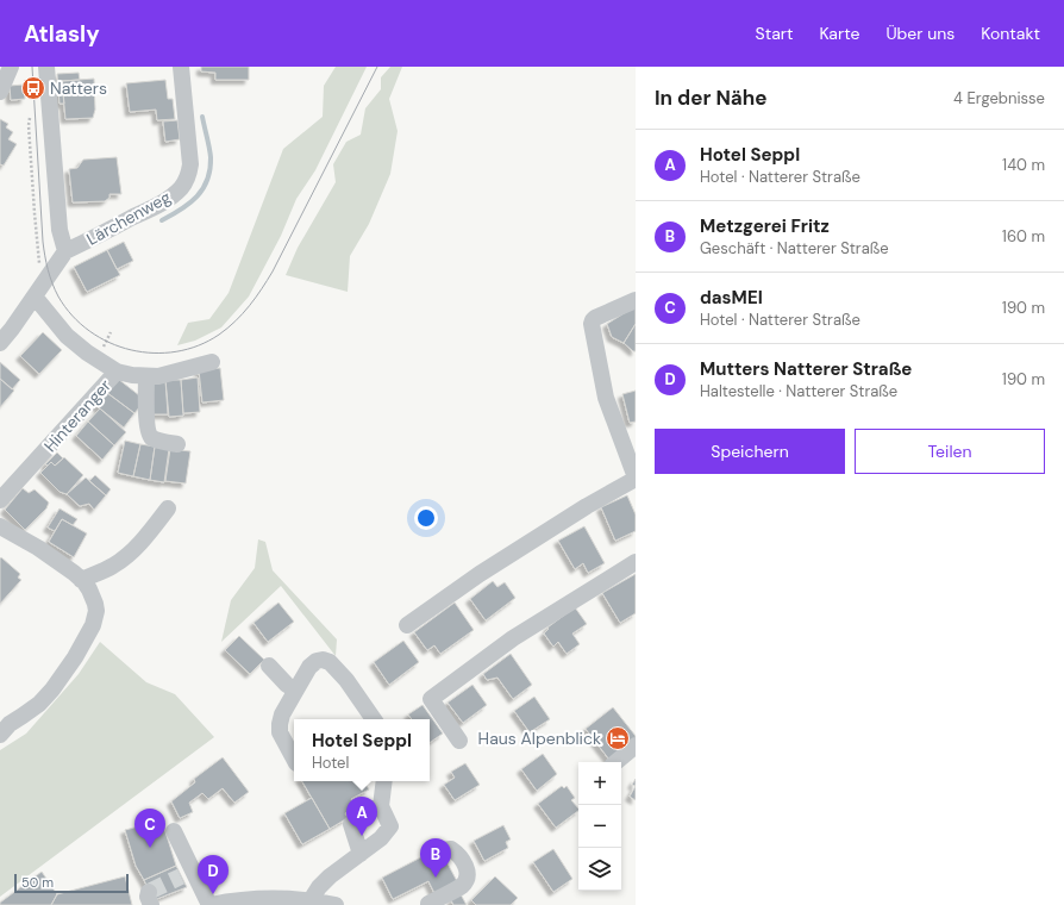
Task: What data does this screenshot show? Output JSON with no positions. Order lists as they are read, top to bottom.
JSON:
{
  "streets": {
    "street": ["Lärchenweg", "Hinteranger"]
  },
  "places": {
    "bus stop": ["Natters"],
    "hotel": ["Haus Alpenblick"]
  },
  "scale_bar": "50 m",
  "page": {
    "header": "Atlasly",
    "nav": [
      "Start",
      "Karte",
      "Über uns",
      "Kontakt"
    ],
    "heading": ["In der Nähe", "4 Ergebnisse"],
    "list": [
      {
        "mark": "A",
        "name": "Hotel Seppl",
        "note": "Hotel · Natterer Straße",
        "value": "140 m"
      },
      {
        "mark": "B",
        "name": "Metzgerei Fritz",
        "note": "Geschäft · Natterer Straße",
        "value": "160 m"
      },
      {
        "mark": "C",
        "name": "dasMEI",
        "note": "Hotel · Natterer Straße",
        "value": "190 m"
      },
      {
        "mark": "D",
        "name": "Mutters Natterer Straße",
        "note": "Haltestelle · Natterer Straße",
        "value": "190 m"
      }
    ],
    "buttons": ["Speichern", "Teilen"],
    "popup": ["Hotel Seppl", "Hotel"],
    "map_buttons": ["+", "−"],
    "pins": [
      "A",
      "C",
      "B",
      "D"
    ],
    "scale": "50 m"
  }
}
